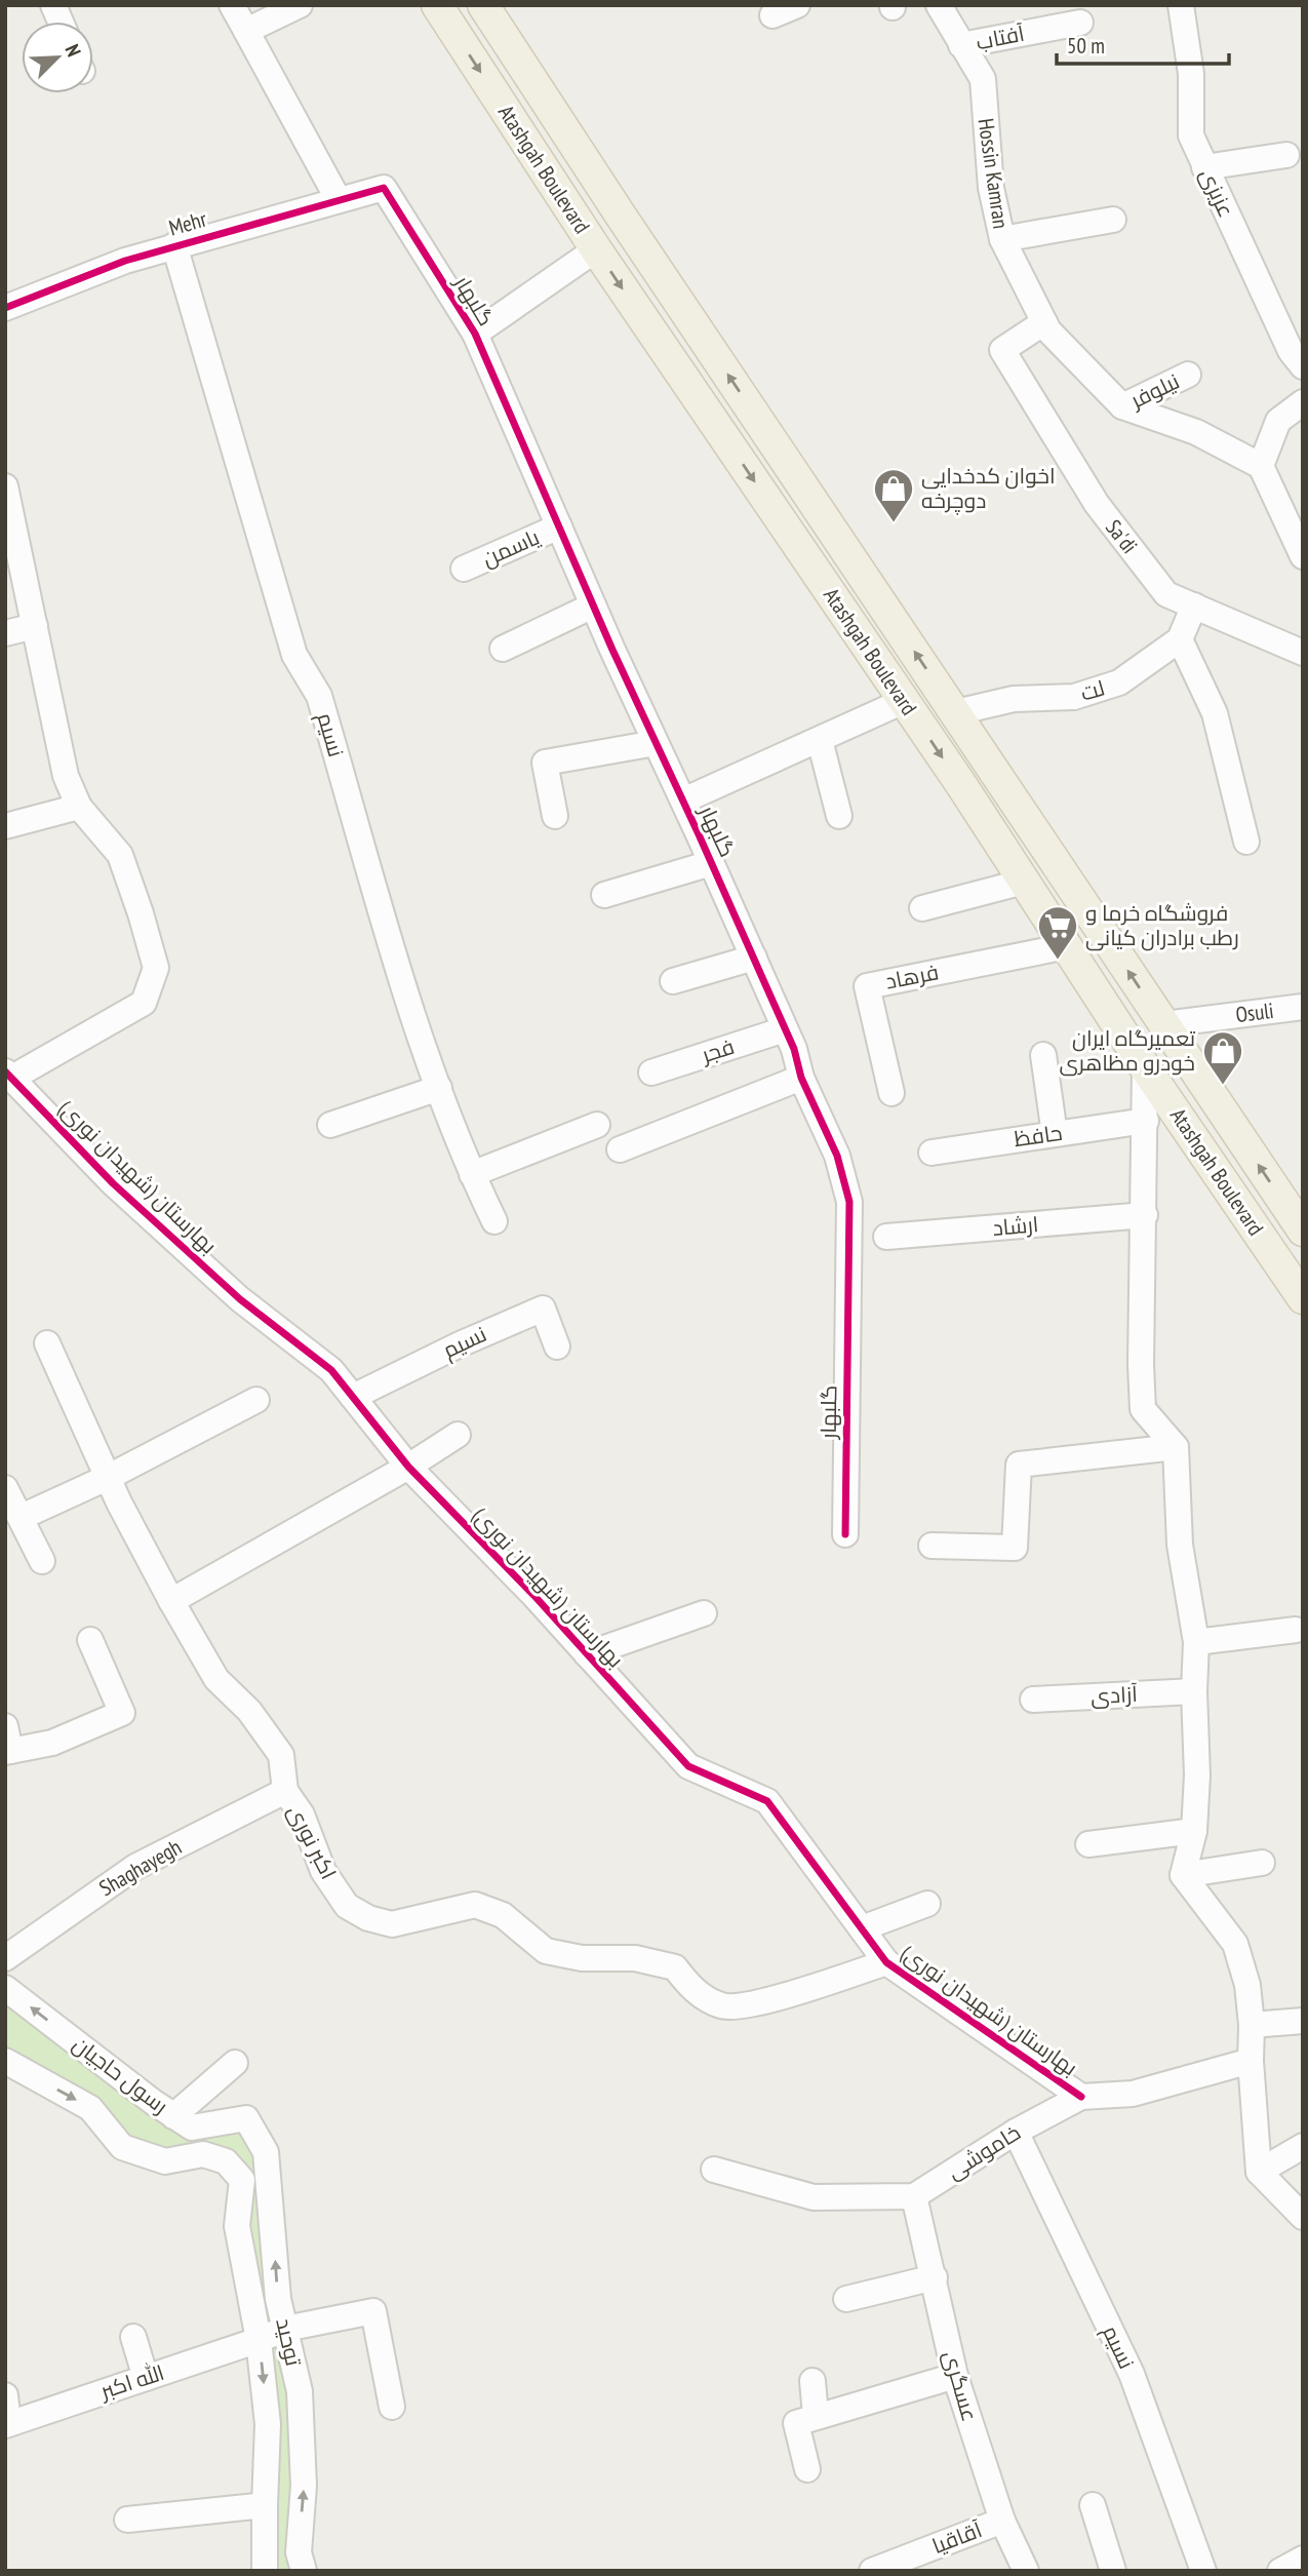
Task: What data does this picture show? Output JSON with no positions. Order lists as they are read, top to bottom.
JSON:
{
  "streets": {
    "main road": ["Atashgah Boulevard"],
    "street": [
      "آفتاب",
      "Hossin Kamran",
      "عزیزی",
      "Mehr",
      "گلبهار",
      "نیلوفر",
      "Sa'di",
      "یاسمن",
      "لت",
      "نسیم",
      "فرهاد",
      "Osuli",
      "فجر",
      "حافظ",
      "بهارستان (شهیدان نوری)",
      "ارشاد",
      "آزادی",
      "اکبر نوری",
      "Shaghayegh",
      "رسول حاجیان",
      "خاموشی",
      "توحید",
      "الله اکبر",
      "عسگری",
      "آقاقیا"
    ]
  },
  "crossings": [
    ["آفتاب", "Hossin Kamran"],
    ["Atashgah Boulevard", "لت"],
    ["Atashgah Boulevard", "فرهاد"],
    ["Atashgah Boulevard", "Osuli"],
    ["Hossin Kamran", "نیلوفر"],
    ["Hossin Kamran", "Sa'di"],
    ["Mehr", "گلبهار"],
    ["Mehr", "نسیم"],
    ["گلبهار", "یاسمن"],
    ["گلبهار", "فجر"],
    ["نسیم", "بهارستان (شهیدان نوری)"],
    ["نسیم", "خاموشی"],
    ["بهارستان (شهیدان نوری)", "اکبر نوری"],
    ["بهارستان (شهیدان نوری)", "خاموشی"],
    ["اکبر نوری", "Shaghayegh"],
    ["رسول حاجیان", "توحید"],
    ["خاموشی", "عسگری"],
    ["توحید", "الله اکبر"],
    ["عسگری", "آقاقیا"]
  ],
  "places": {
    "shop": ["اخوان کدخدایی دوچرخه", "تعمیرگاه ایران خودرو مظاهری"],
    "supermarket": ["فروشگاه خرما و رطب برادران کیانی"]
  },
  "scale_bar": "50 m",
  "north": "top right"
}
